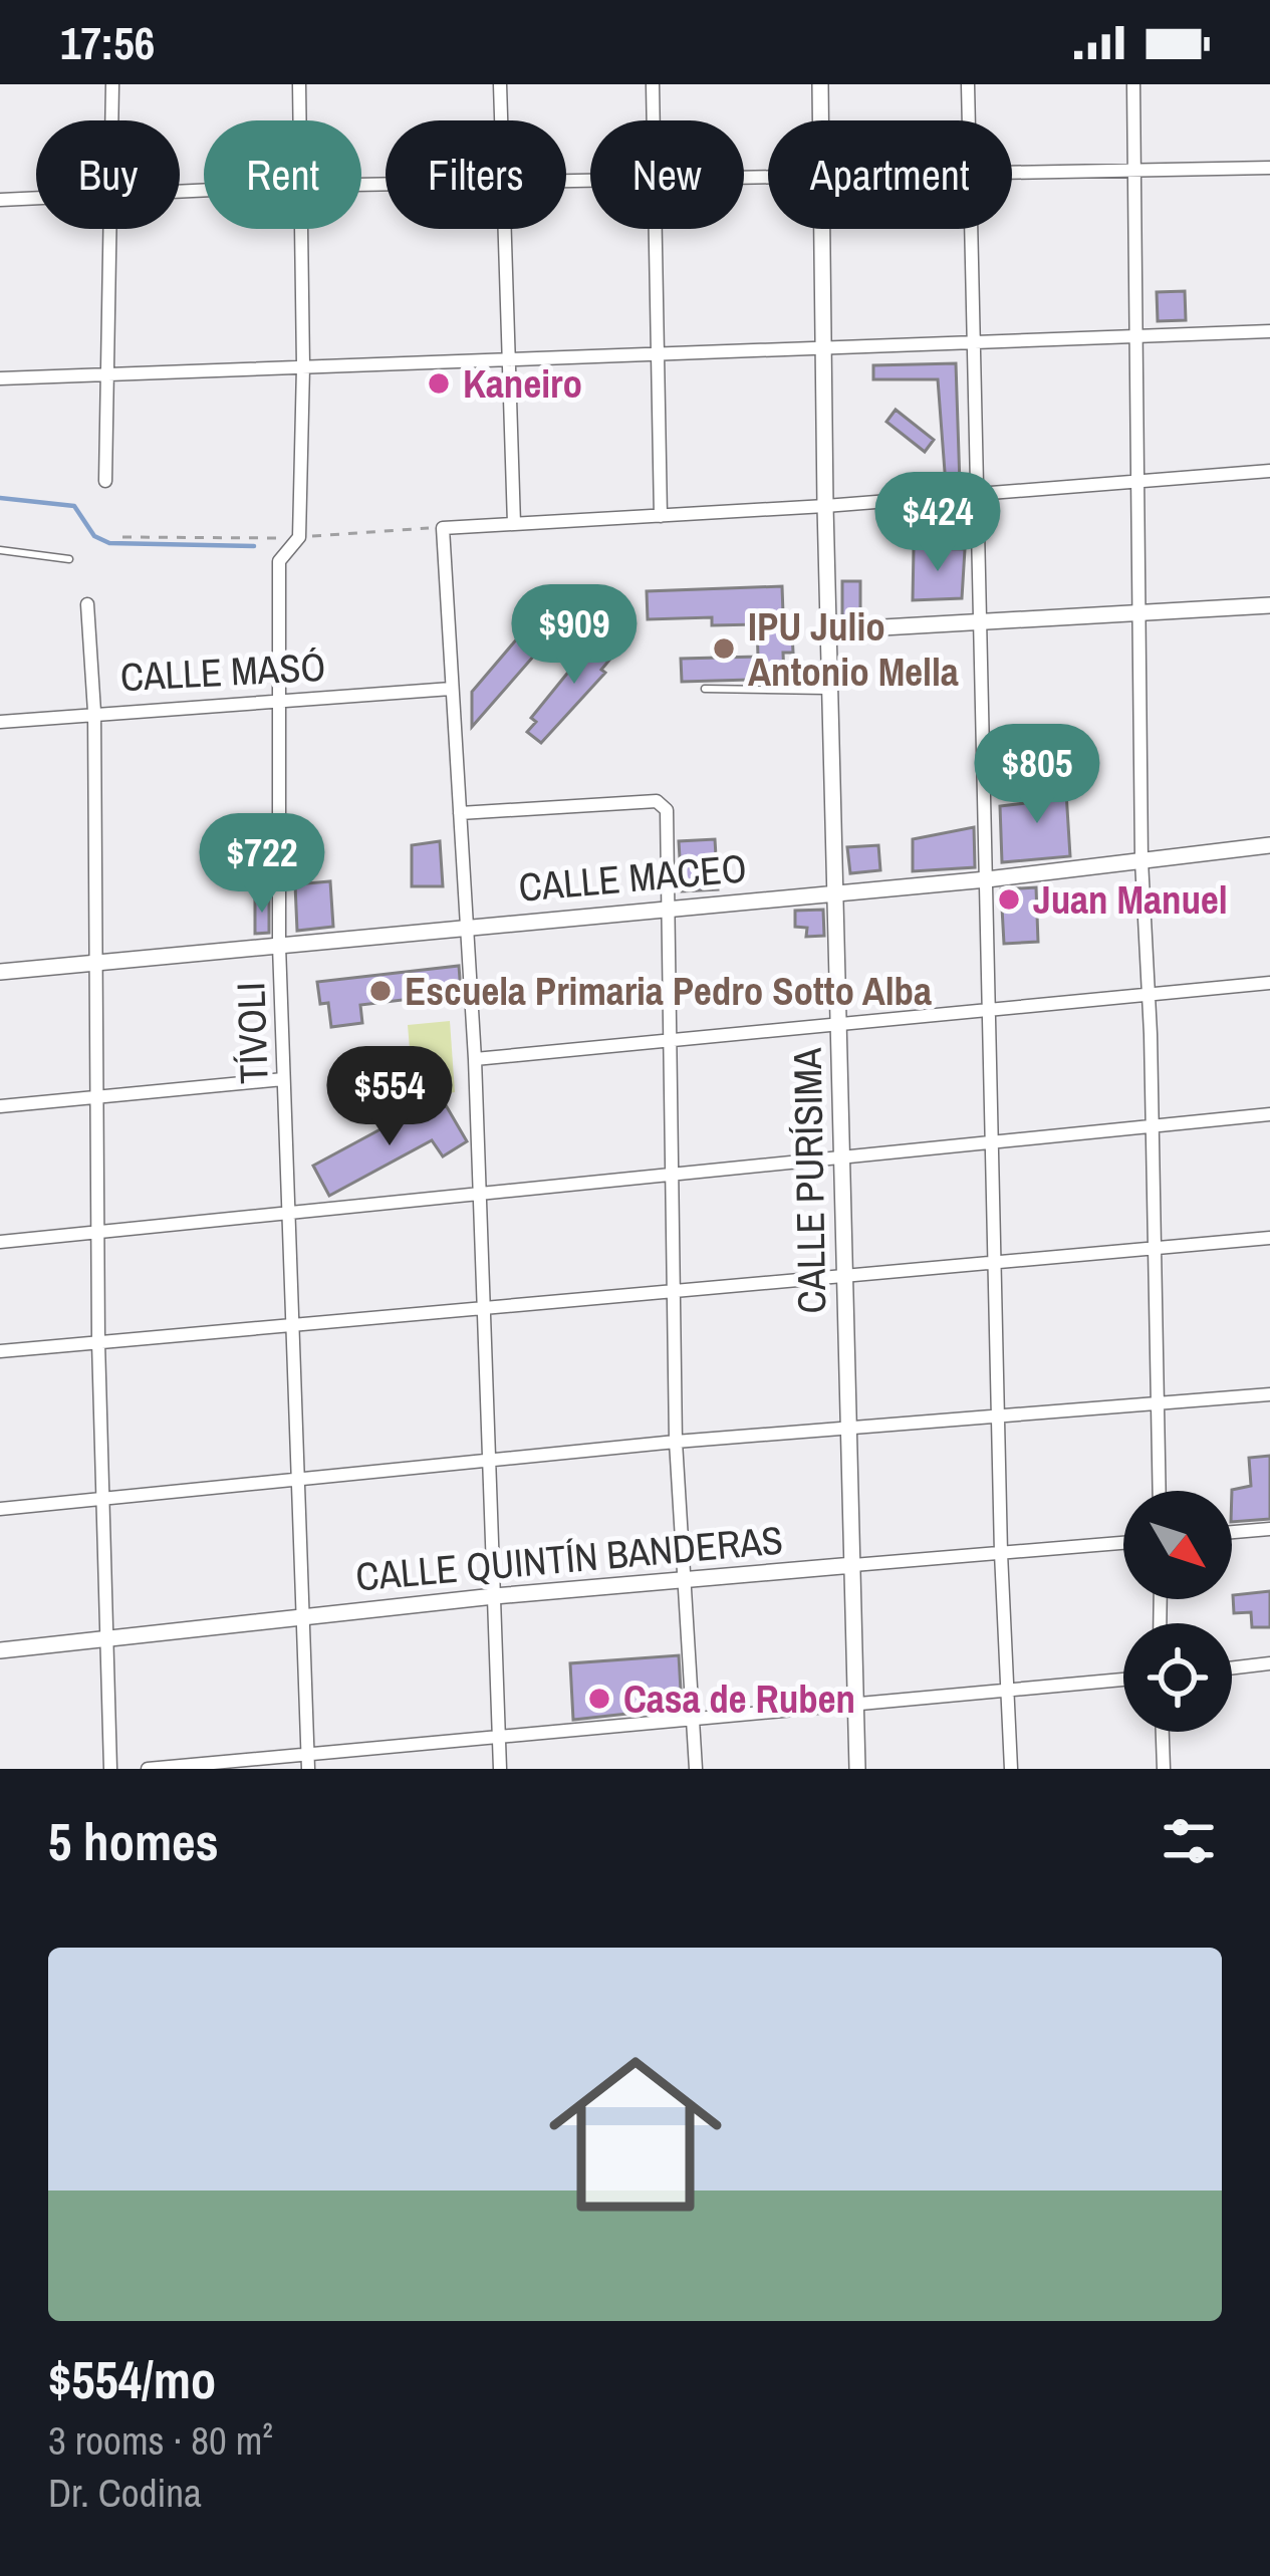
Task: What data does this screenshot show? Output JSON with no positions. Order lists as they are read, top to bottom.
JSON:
{
  "streets": {
    "street": [
      "CALLE MASÓ",
      "CALLE MACEO",
      "TÍVOLI",
      "CALLE PURÍSIMA",
      "CALLE QUINTÍN BANDERAS"
    ]
  },
  "crossings": [
    ["CALLE MASÓ", "TÍVOLI"],
    ["CALLE MACEO", "TÍVOLI"],
    ["CALLE MACEO", "CALLE PURÍSIMA"],
    ["TÍVOLI", "CALLE QUINTÍN BANDERAS"],
    ["CALLE PURÍSIMA", "CALLE QUINTÍN BANDERAS"]
  ],
  "places": [
    "Kaneiro",
    "IPU Julio Antonio Mella",
    "Juan Manuel",
    "Escuela Primaria Pedro Sotto Alba",
    "Casa de Ruben"
  ],
  "north": "bottom right",
  "page": {
    "status": "17:56",
    "chip": [
      "Buy",
      "Rent",
      "Filters",
      "New",
      "Apartment"
    ],
    "price": [
      "$424",
      "$909",
      "$805",
      "$722",
      "$554"
    ],
    "heading": "5 homes",
    "list": [
      {
        "name": "$554/mo",
        "note": "3 rooms · 80 m² · Dr. Codina"
      }
    ]
  }
}
